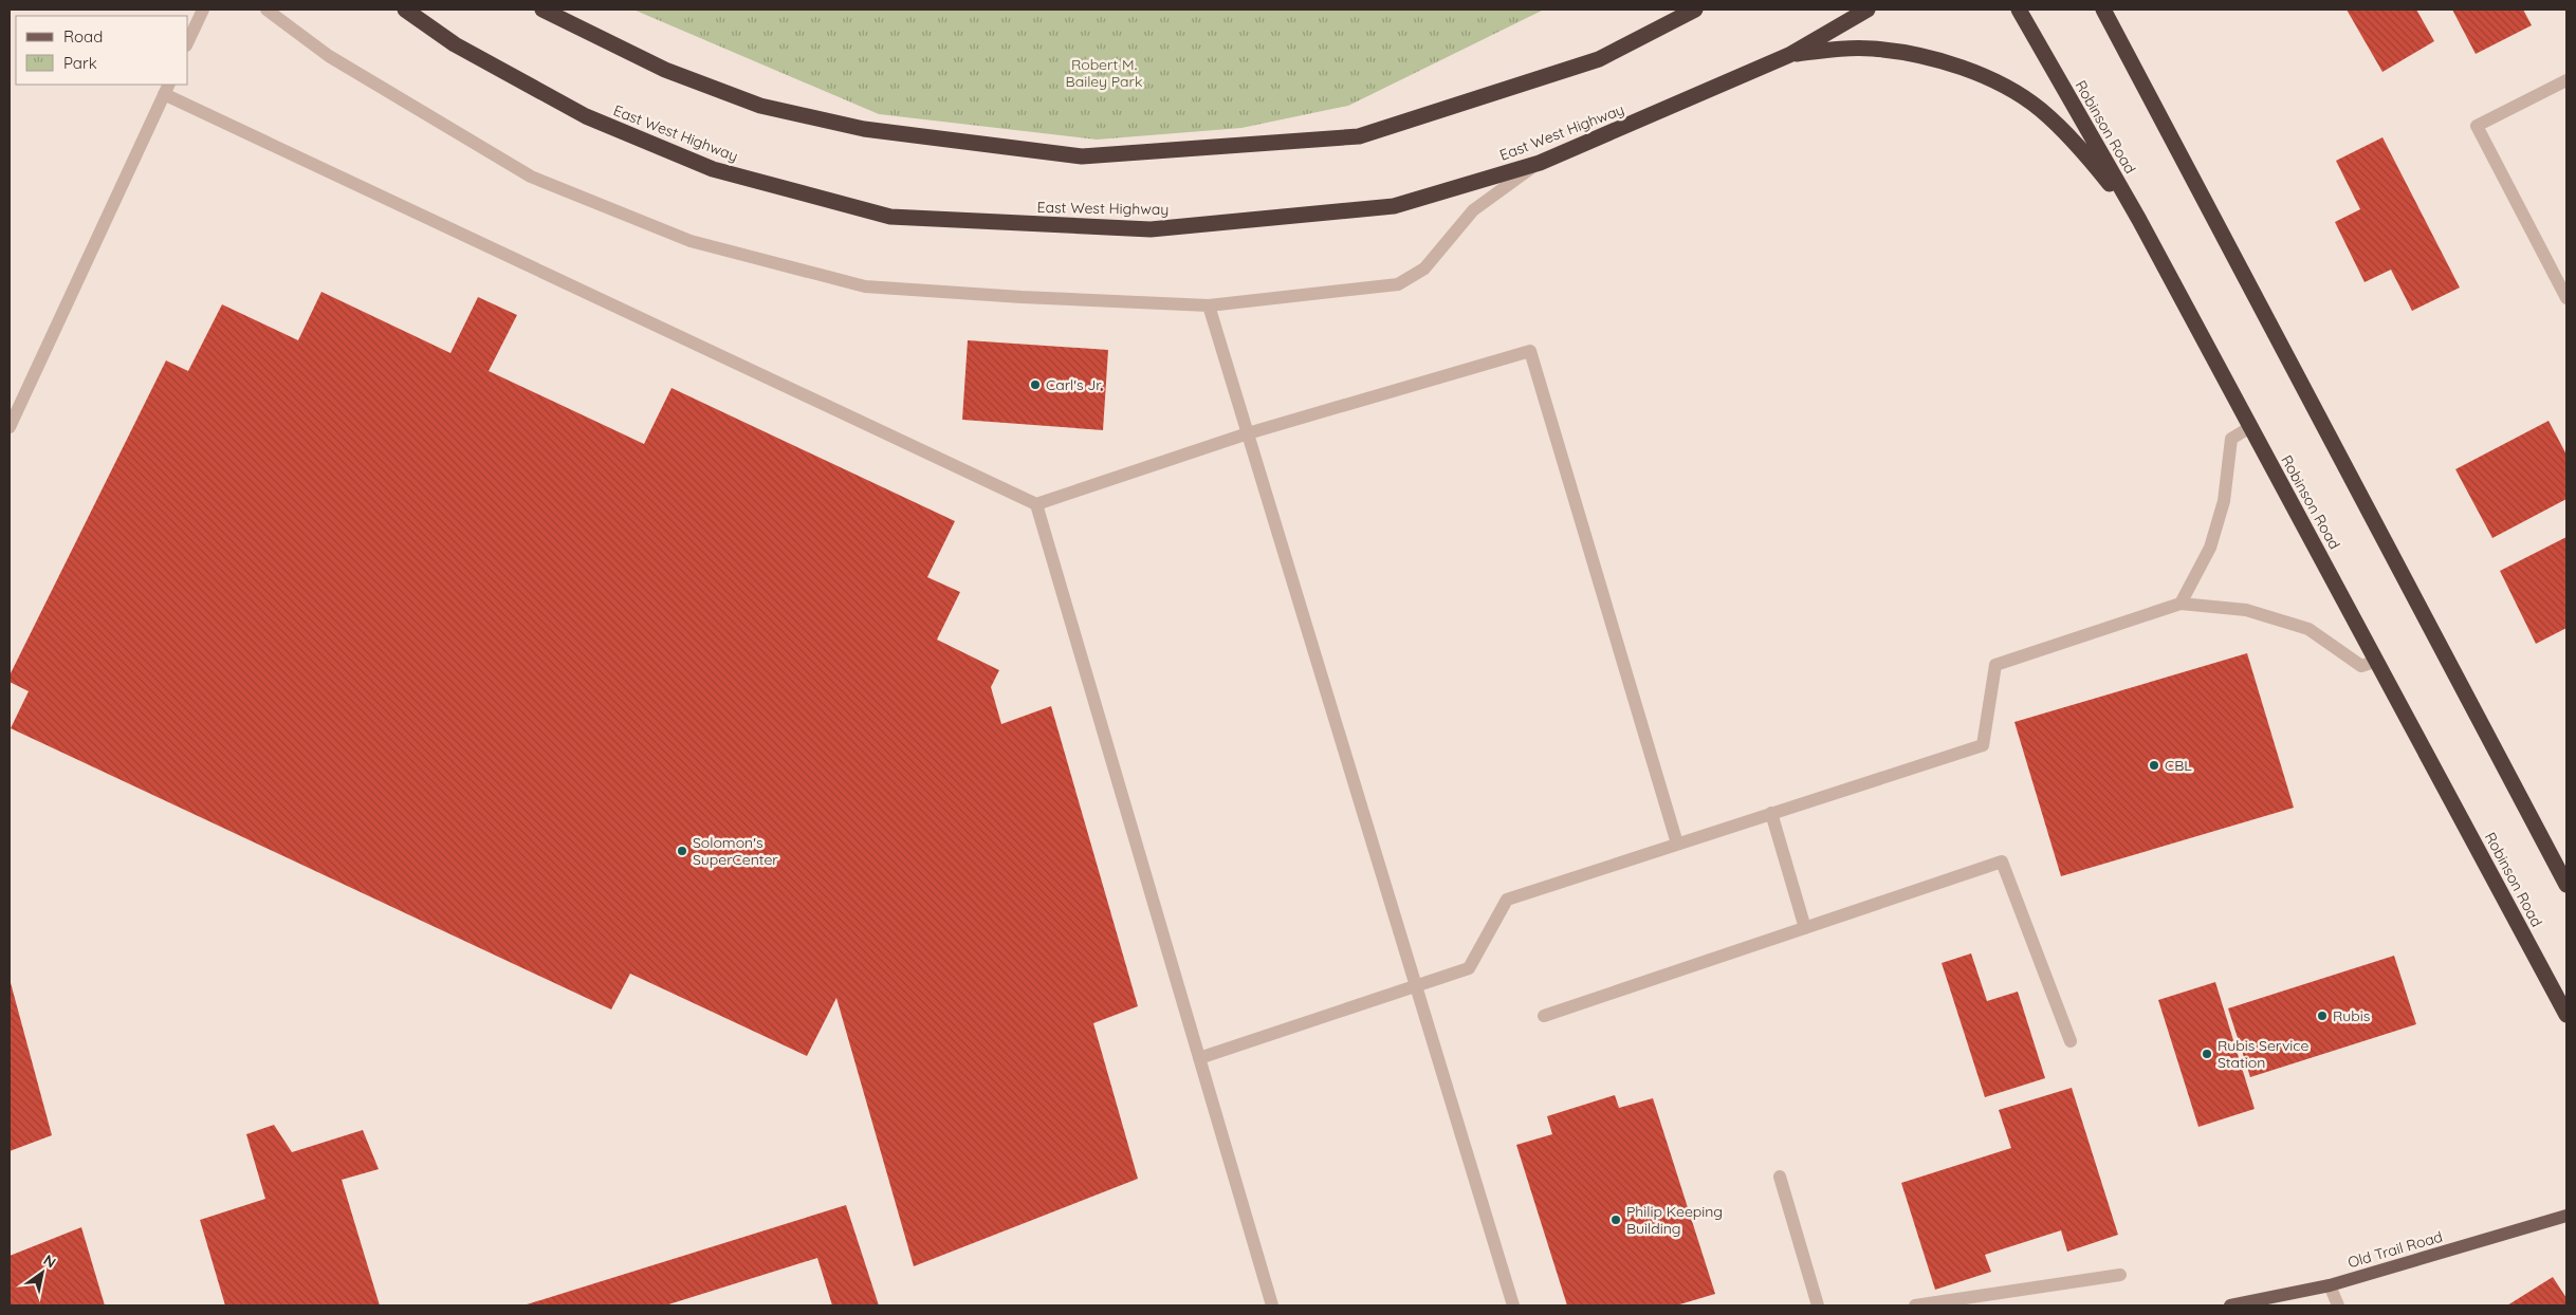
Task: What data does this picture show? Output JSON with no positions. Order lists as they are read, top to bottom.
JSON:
{
  "streets": {
    "highway": ["Robinson Road", "East West Highway"],
    "main road": ["Old Trail Road"]
  },
  "parks": ["Robert M. Bailey Park"],
  "places": [
    "Carl's Jr.",
    "CBL",
    "Solomon's SuperCenter",
    "Rubis",
    "Rubis Service Station",
    "Philip Keeping Building"
  ],
  "legend": ["Road", "Park"],
  "north": "top right"
}
